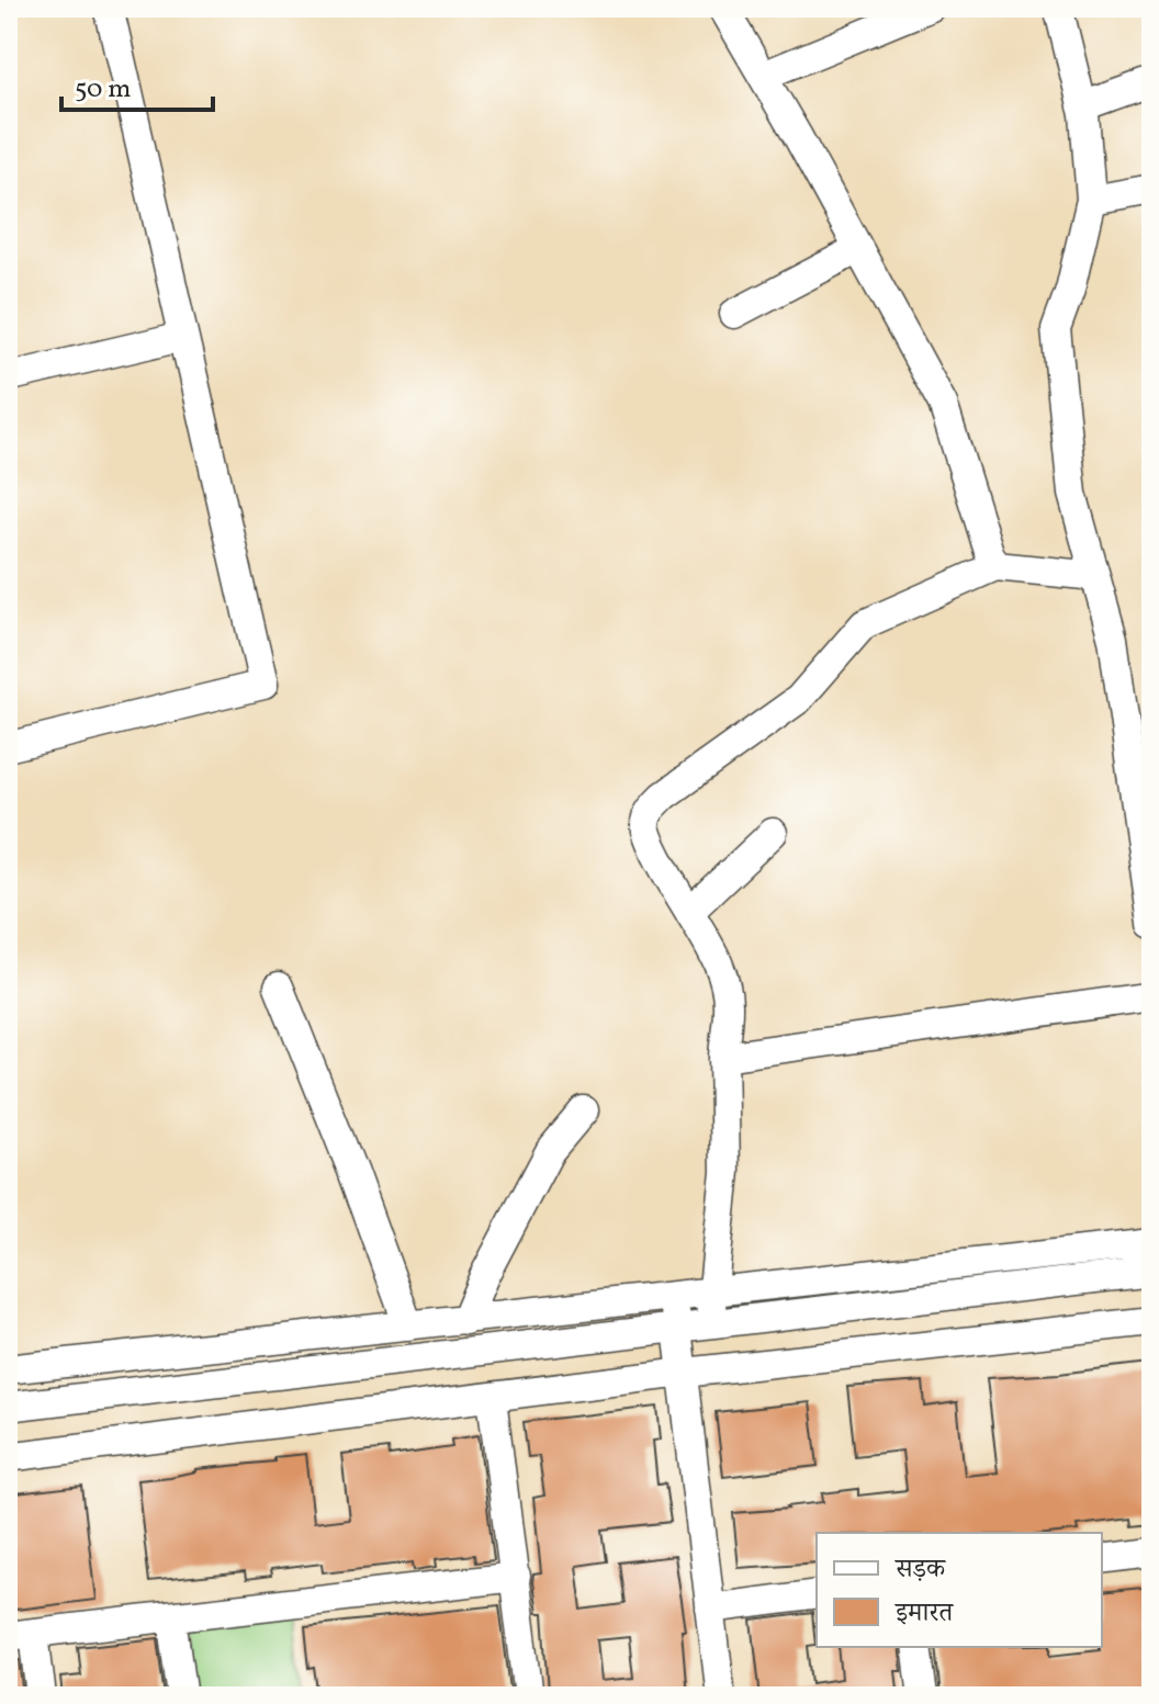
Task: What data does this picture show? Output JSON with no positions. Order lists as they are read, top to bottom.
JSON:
{
  "legend": ["सड़क", "इमारत"],
  "scale_bar": "50 m"
}
